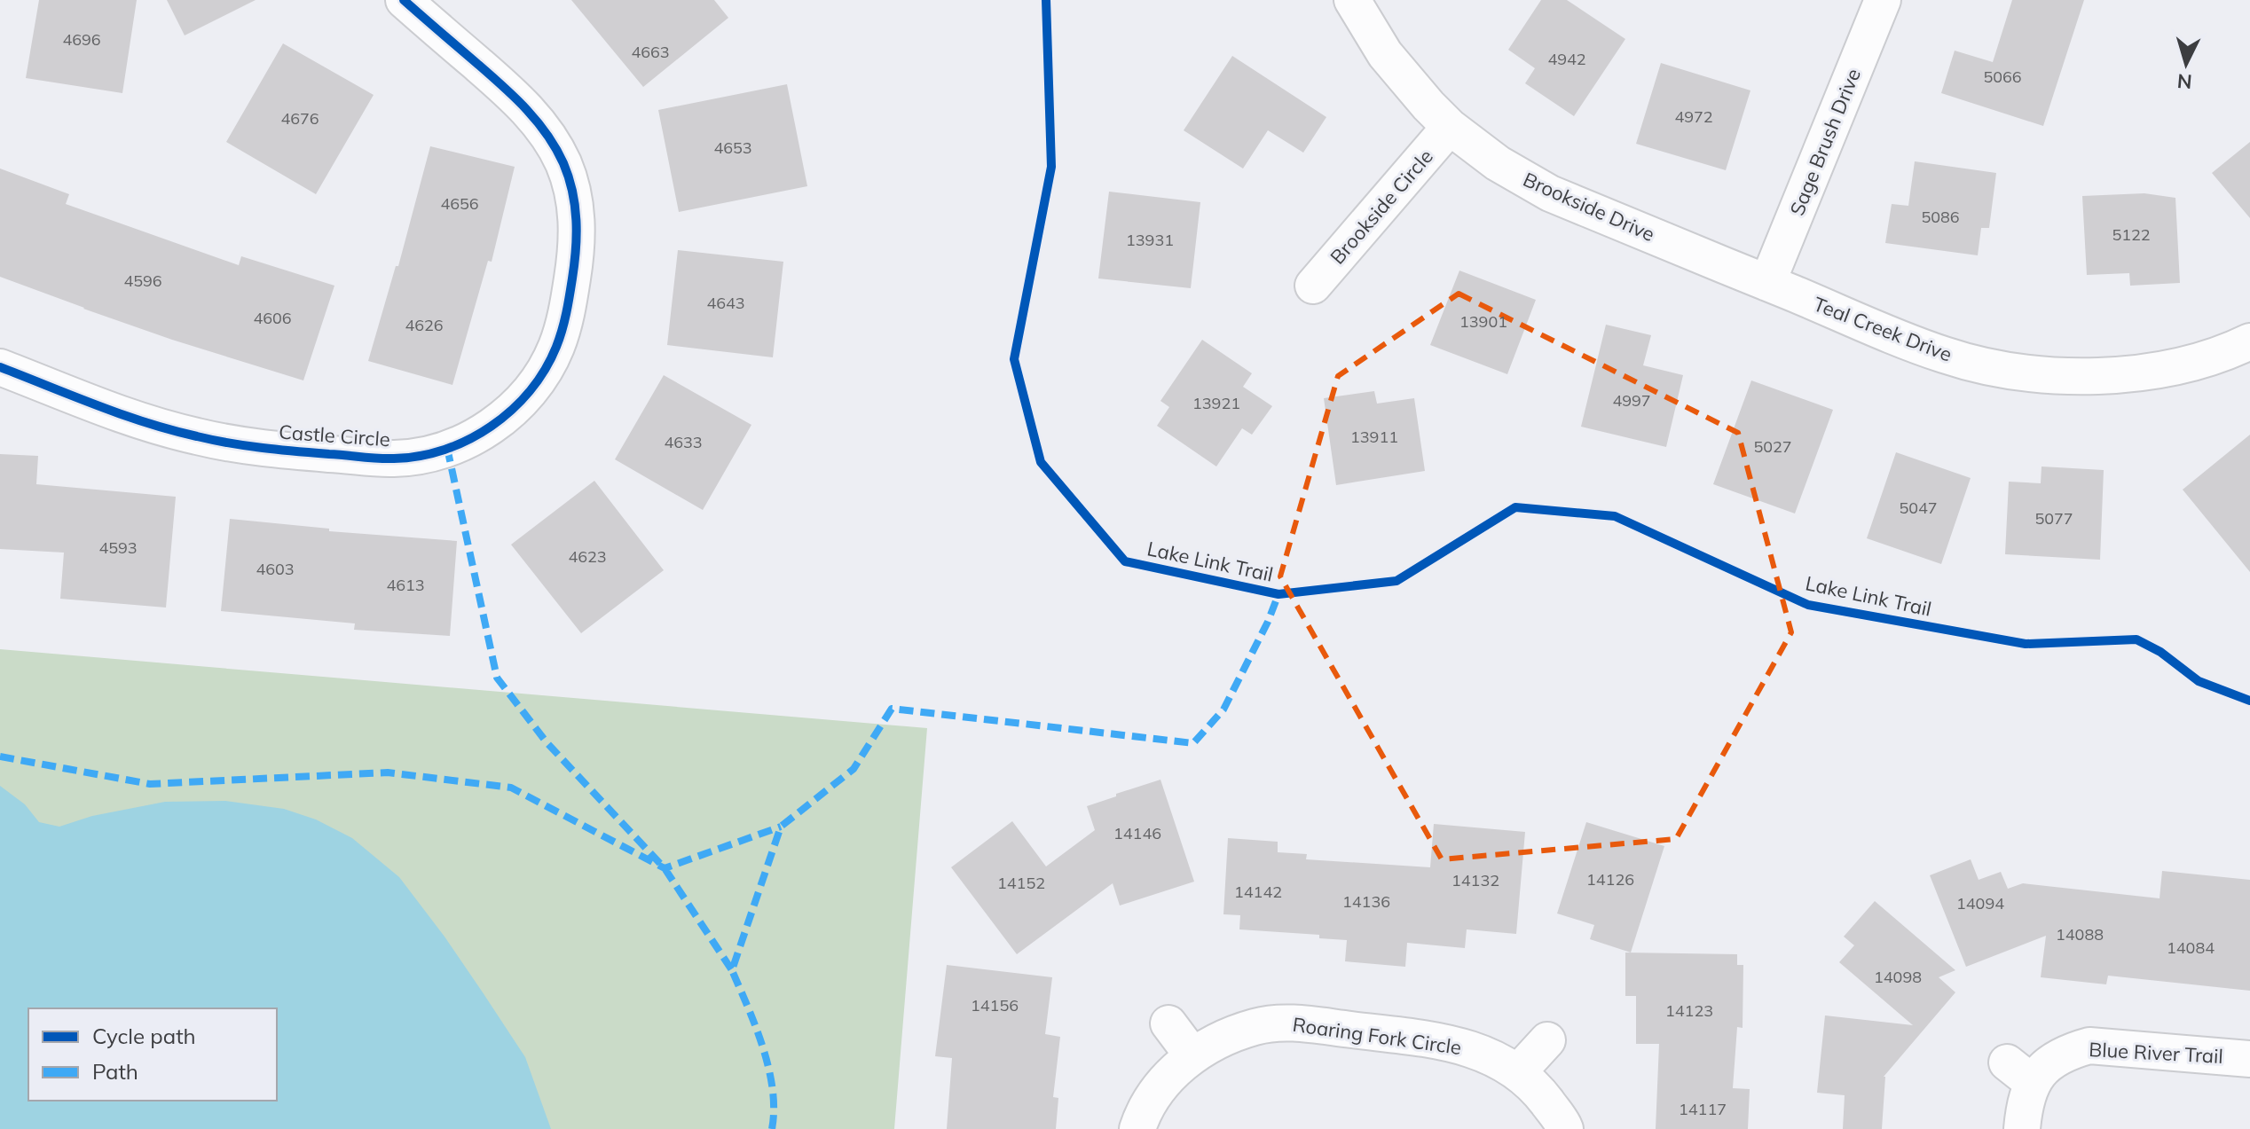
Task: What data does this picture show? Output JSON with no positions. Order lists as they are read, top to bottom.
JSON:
{
  "streets": {
    "street": [
      "Sage Brush Drive",
      "Brookside Circle",
      "Brookside Drive",
      "Teal Creek Drive",
      "Castle Circle",
      "Roaring Fork Circle",
      "Blue River Trail"
    ],
    "cycle path": ["Lake Link Trail"]
  },
  "crossings": [
    ["Sage Brush Drive", "Brookside Drive"],
    ["Sage Brush Drive", "Teal Creek Drive"],
    ["Brookside Circle", "Brookside Drive"],
    ["Brookside Drive", "Teal Creek Drive"]
  ],
  "house_numbers": [
    "4696",
    "4663",
    "4942",
    "5066",
    "4972",
    "4676",
    "4653",
    "4656",
    "5086",
    "5122",
    "13931",
    "4596",
    "4643",
    "4606",
    "13901",
    "4626",
    "4997",
    "13921",
    "13911",
    "4633",
    "5027",
    "5047",
    "5077",
    "4593",
    "4623",
    "4603",
    "4613",
    "14146",
    "14126",
    "14132",
    "14152",
    "14142",
    "14136",
    "14094",
    "14088",
    "14084",
    "14098",
    "14156",
    "14123",
    "14117"
  ],
  "legend": ["Cycle path", "Path"],
  "north": "bottom"
}
